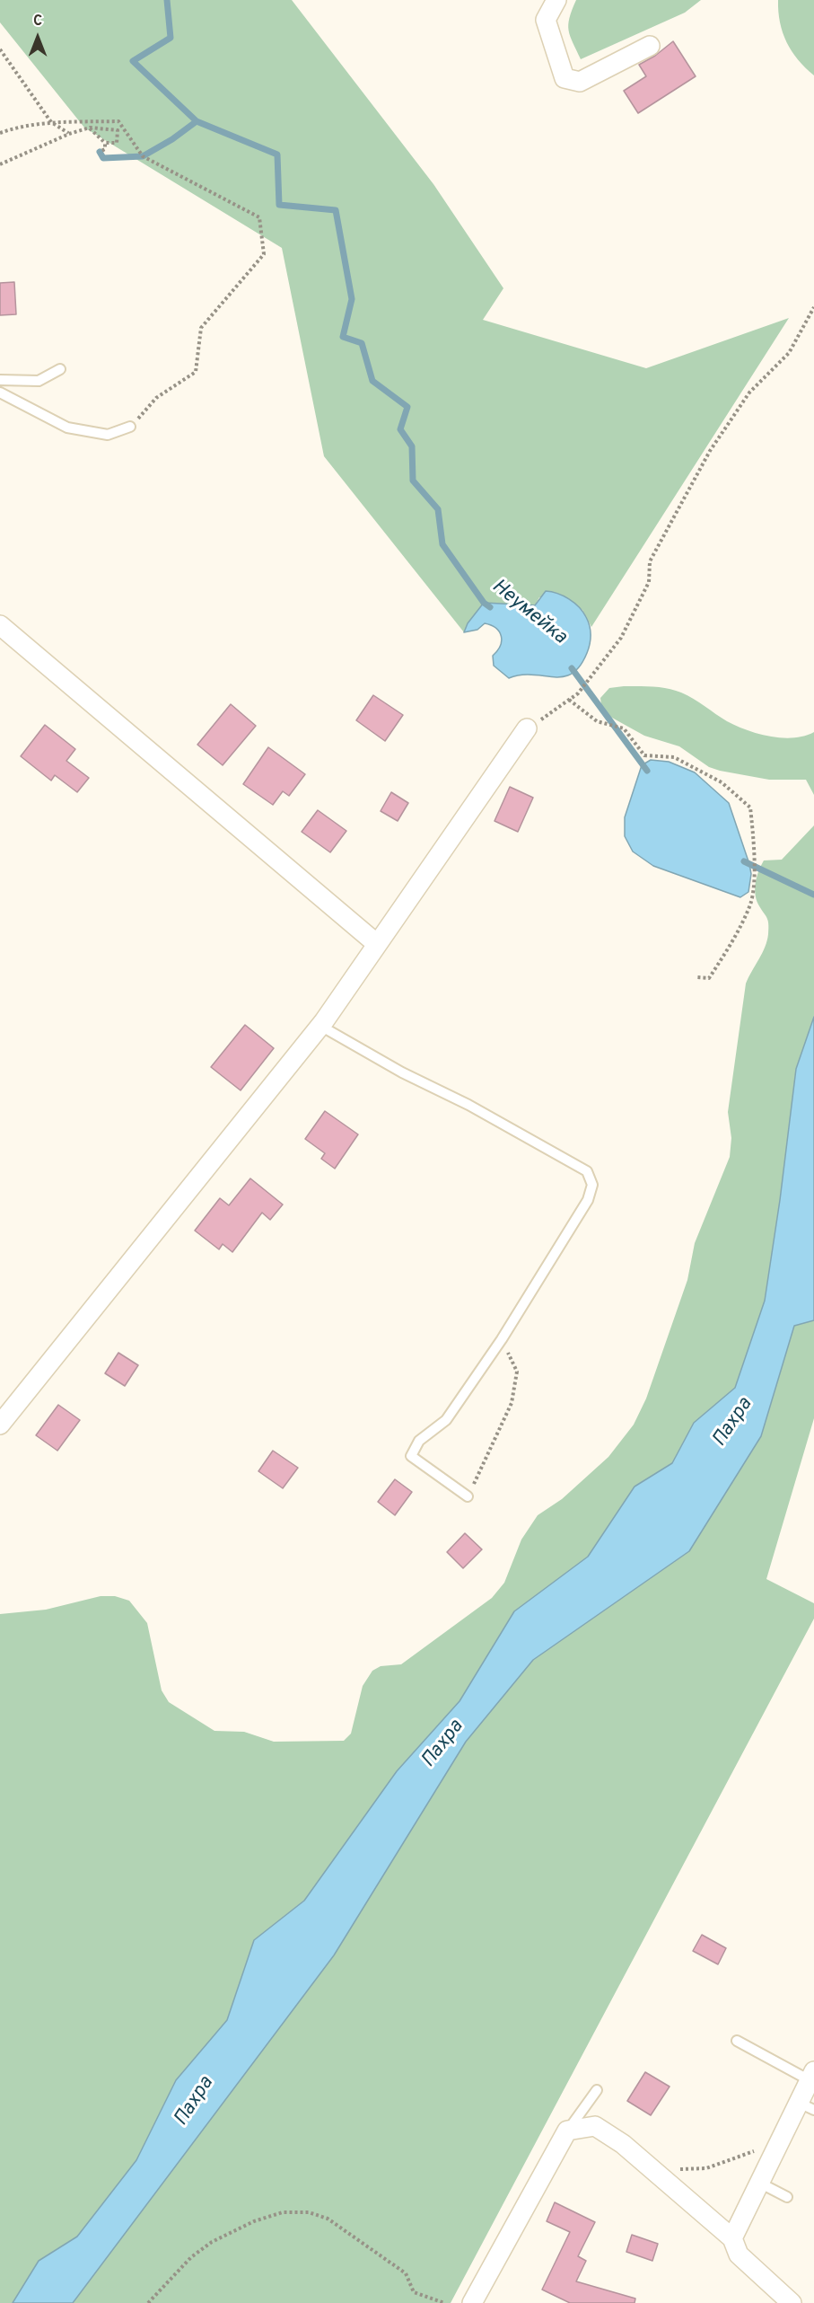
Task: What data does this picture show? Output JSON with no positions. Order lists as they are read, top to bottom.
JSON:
{
  "water": ["Неумейка", "Пахра"],
  "north": "top"
}
